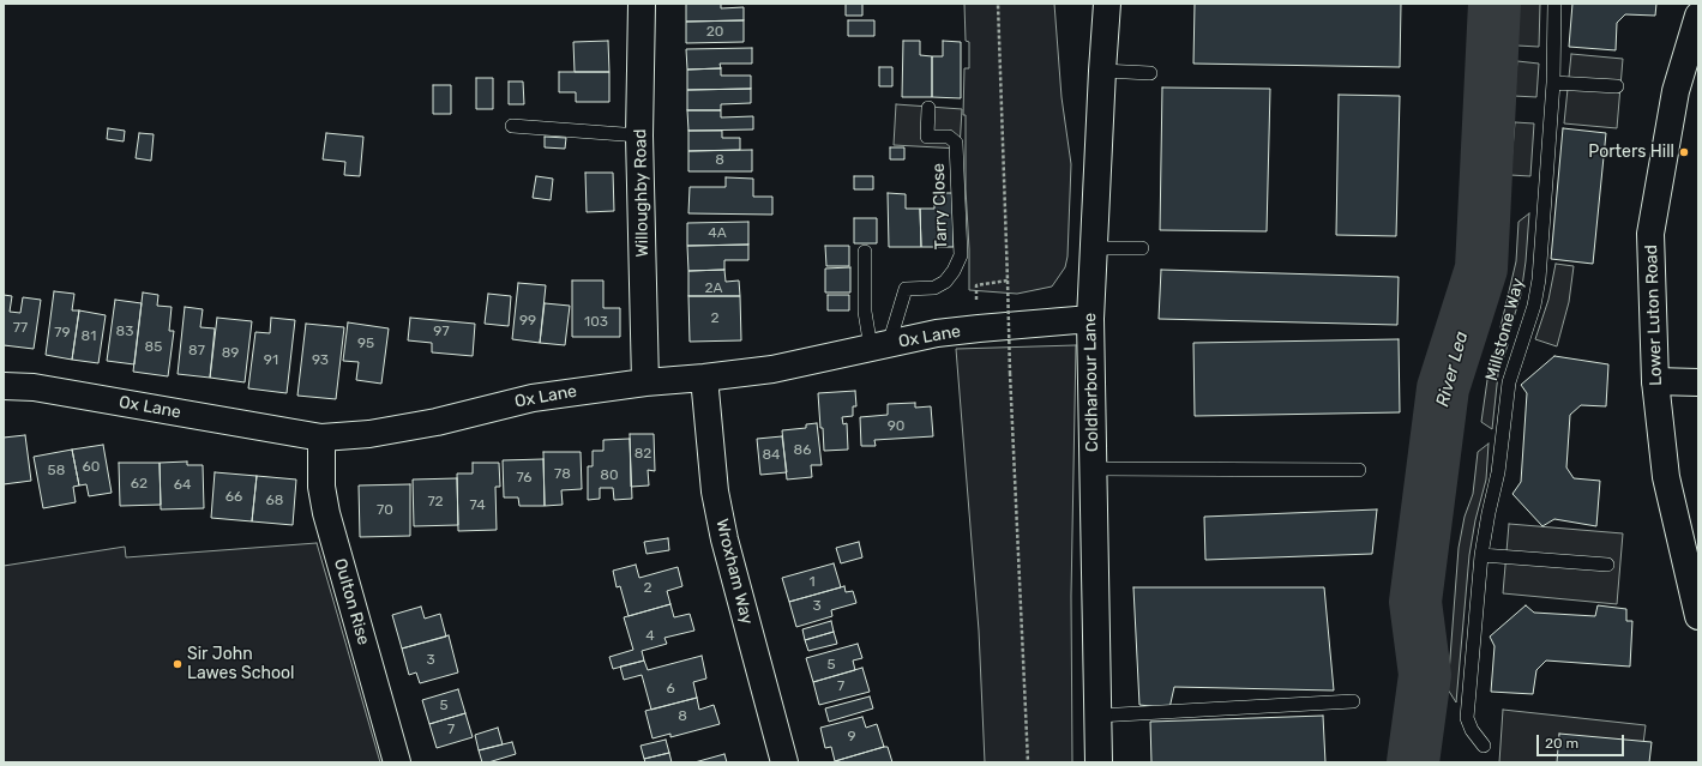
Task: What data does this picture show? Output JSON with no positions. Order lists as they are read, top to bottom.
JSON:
{
  "streets": {
    "street": [
      "Willoughby Road",
      "Lower Luton Road",
      "Ox Lane",
      "Coldharbour Lane",
      "Wroxham Way",
      "Oulton Rise"
    ],
    "lane": ["Tarry Close", "Millstone Way"]
  },
  "crossings": [
    ["Willoughby Road", "Ox Lane"],
    ["Tarry Close", "Ox Lane"],
    ["Ox Lane", "Coldharbour Lane"],
    ["Ox Lane", "Wroxham Way"],
    ["Ox Lane", "Oulton Rise"]
  ],
  "water": ["River Lea"],
  "places": ["Porters Hill", "Sir John Lawes School"],
  "house_numbers": [
    "20",
    "8",
    "4A",
    "2A",
    "2",
    "99",
    "103",
    "77",
    "83",
    "97",
    "79",
    "81",
    "95",
    "85",
    "87",
    "89",
    "91",
    "93",
    "90",
    "86",
    "82",
    "84",
    "60",
    "58",
    "78",
    "80",
    "76",
    "62",
    "64",
    "66",
    "68",
    "72",
    "74",
    "70",
    "1",
    "2",
    "3",
    "4",
    "3",
    "5",
    "7",
    "6",
    "5",
    "8",
    "7",
    "9"
  ],
  "scale_bar": "20 m"
}
